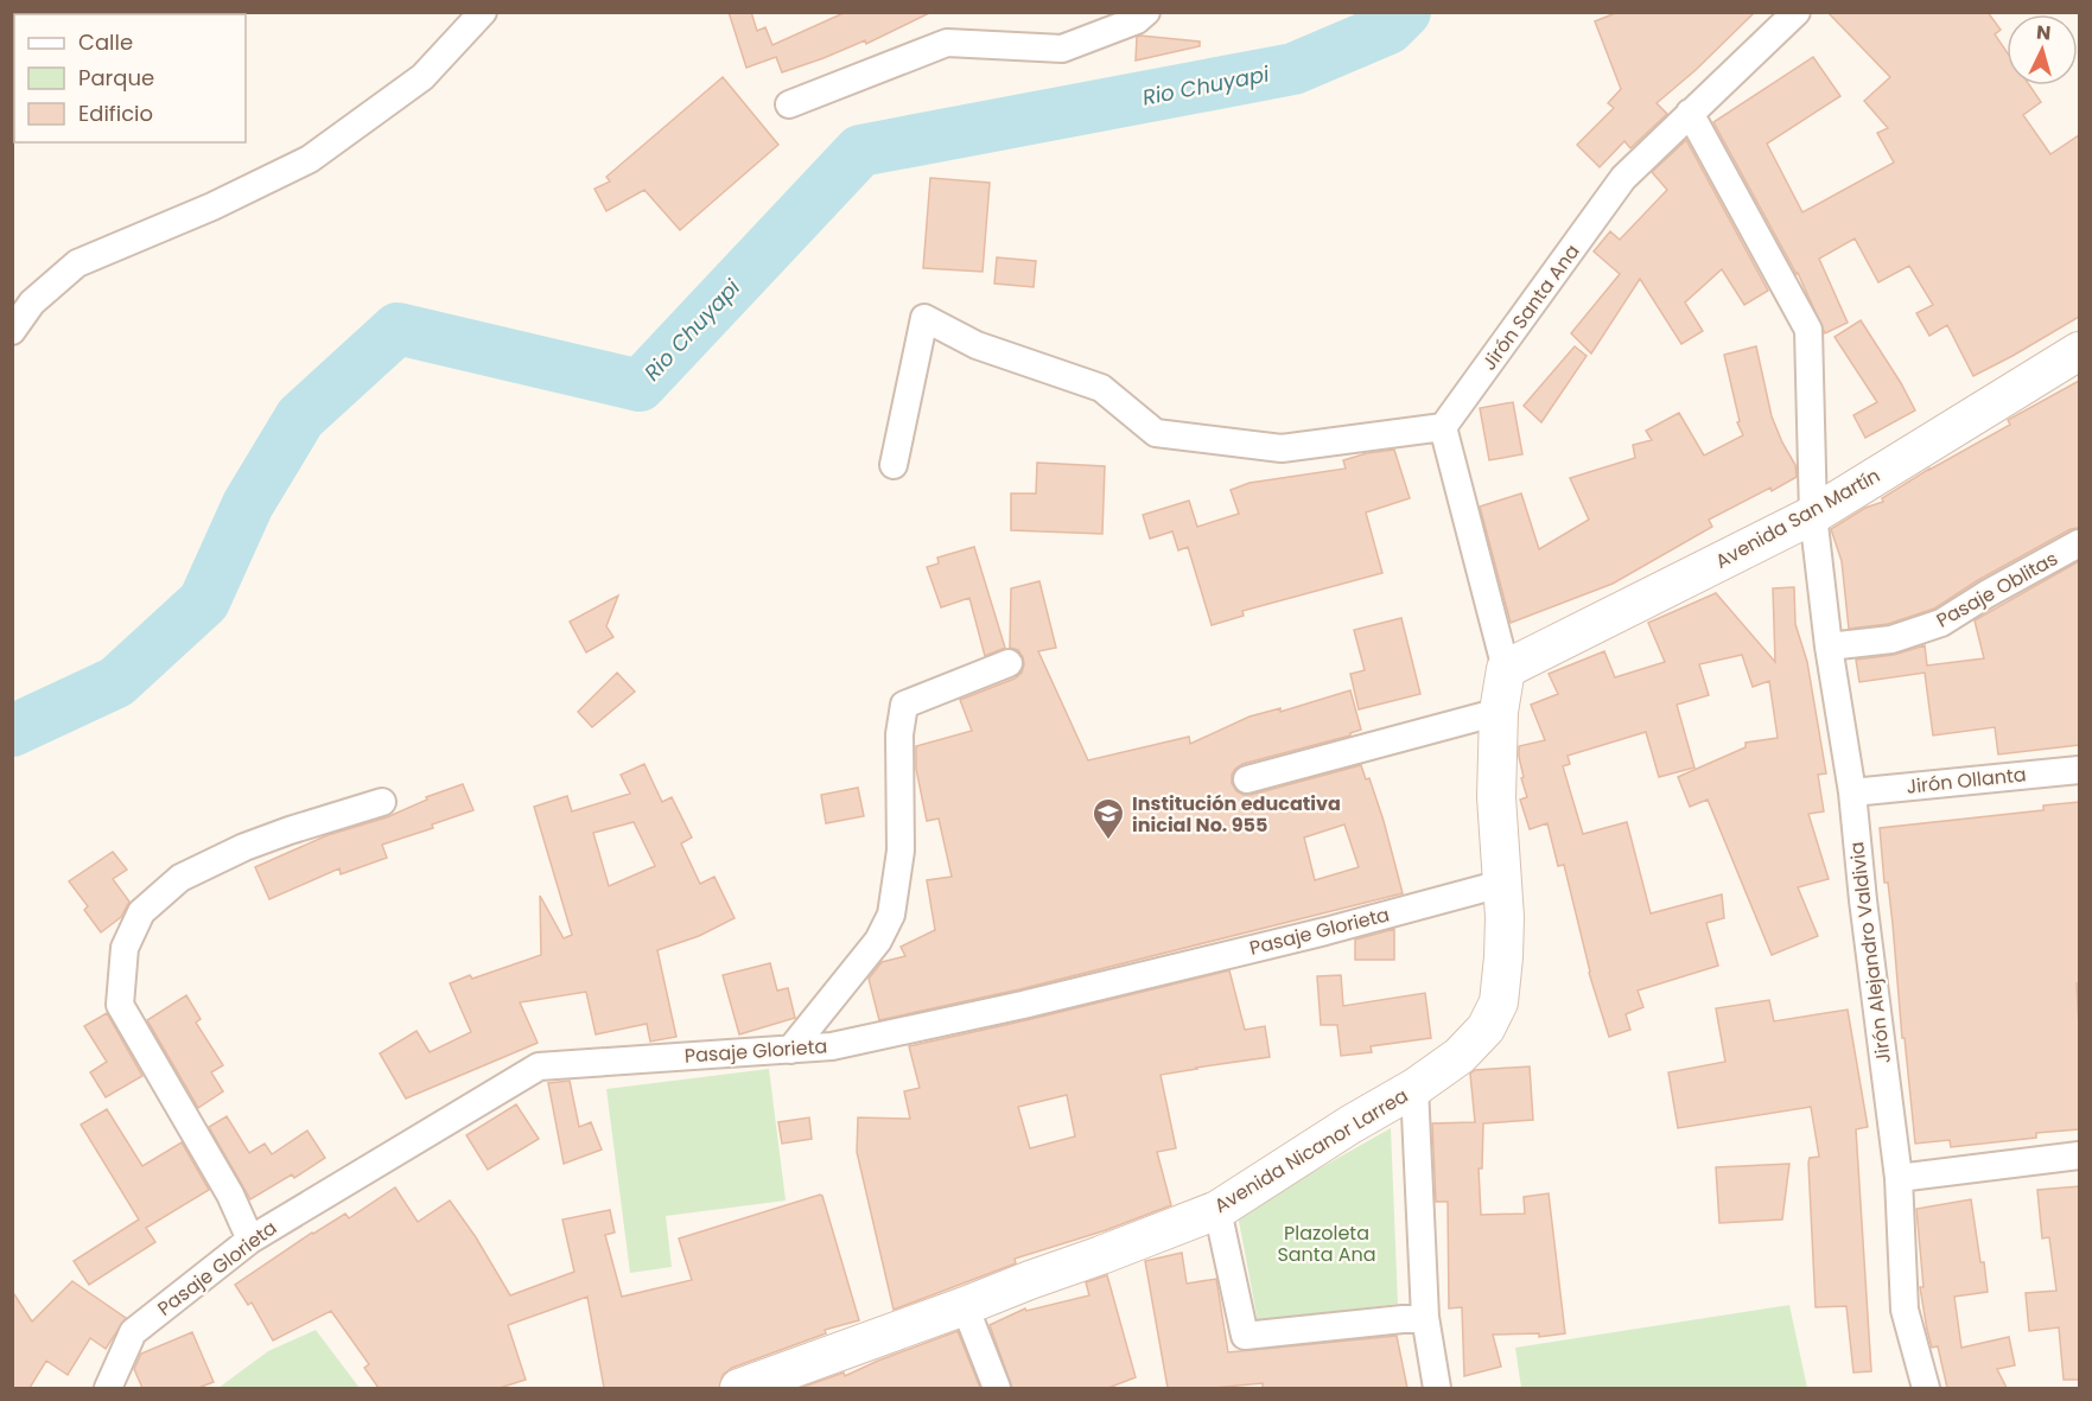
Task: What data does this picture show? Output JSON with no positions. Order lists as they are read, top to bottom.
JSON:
{
  "streets": {
    "main road": ["Avenida San Martín", "Avenida Nicanor Larrea"],
    "street": [
      "Jirón Santa Ana",
      "Pasaje Oblitas",
      "Jirón Ollanta",
      "Pasaje Glorieta",
      "Jirón Alejandro Valdivia"
    ]
  },
  "crossings": [
    ["Jirón Santa Ana", "Jirón Alejandro Valdivia"],
    ["Avenida San Martín", "Jirón Alejandro Valdivia"],
    ["Avenida San Martín", "Avenida Nicanor Larrea"],
    ["Pasaje Oblitas", "Jirón Alejandro Valdivia"],
    ["Jirón Ollanta", "Jirón Alejandro Valdivia"],
    ["Pasaje Glorieta", "Avenida Nicanor Larrea"]
  ],
  "water": ["Rio Chuyapi"],
  "parks": ["Plazoleta Santa Ana"],
  "places": {
    "school or university": ["Institución educativa inicial No. 955"]
  },
  "legend": ["Calle", "Parque", "Edificio"],
  "north": "top"
}
